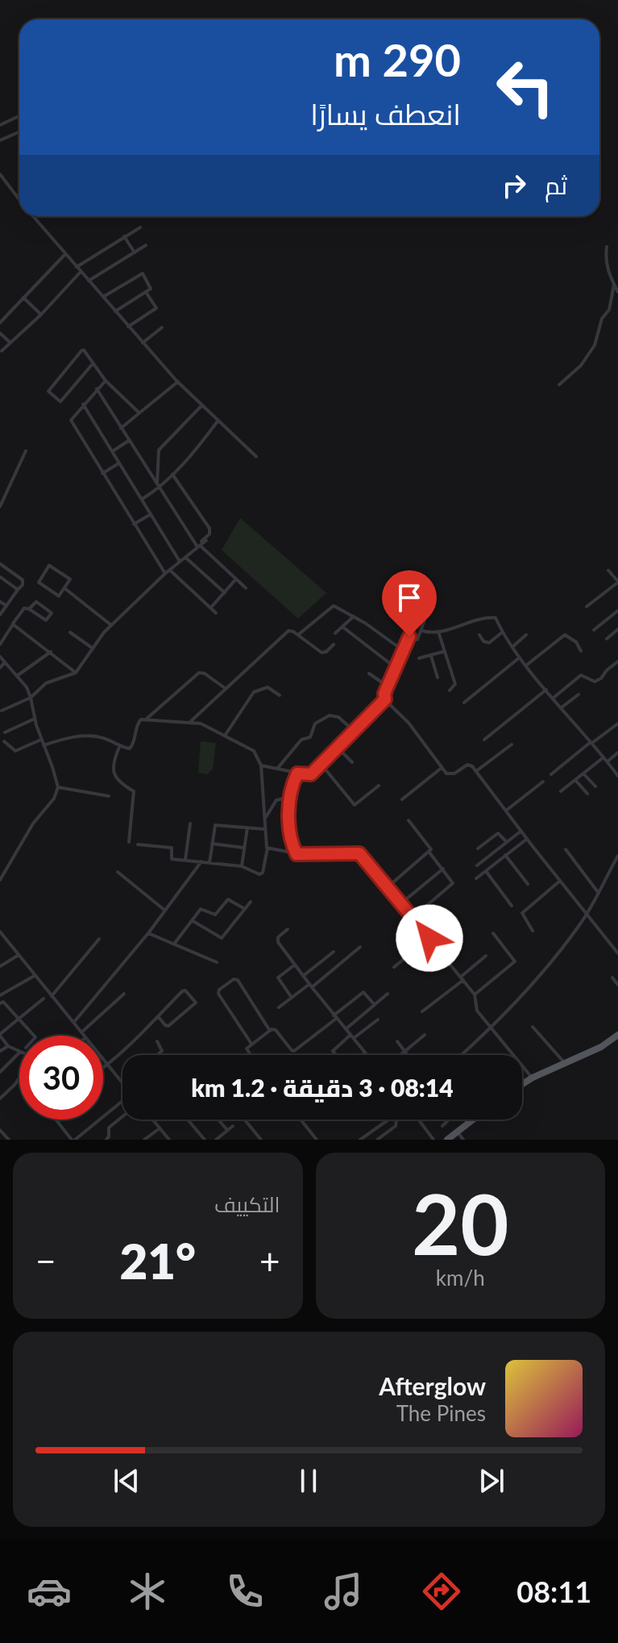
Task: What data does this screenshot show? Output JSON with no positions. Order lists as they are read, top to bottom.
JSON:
{
  "page": {
    "turn": ["290 m", "انعطف يسارًا"],
    "then": "ثم",
    "limit": "30",
    "trip": "08:14 · 3 دقيقة · 1.2 km",
    "tile": [
      ["20", "km/h"],
      "التكييف"
    ],
    "heat": ["−", "21°", "+"],
    "song": ["Afterglow", "The Pines"],
    "tabs": "08:11"
  }
}
